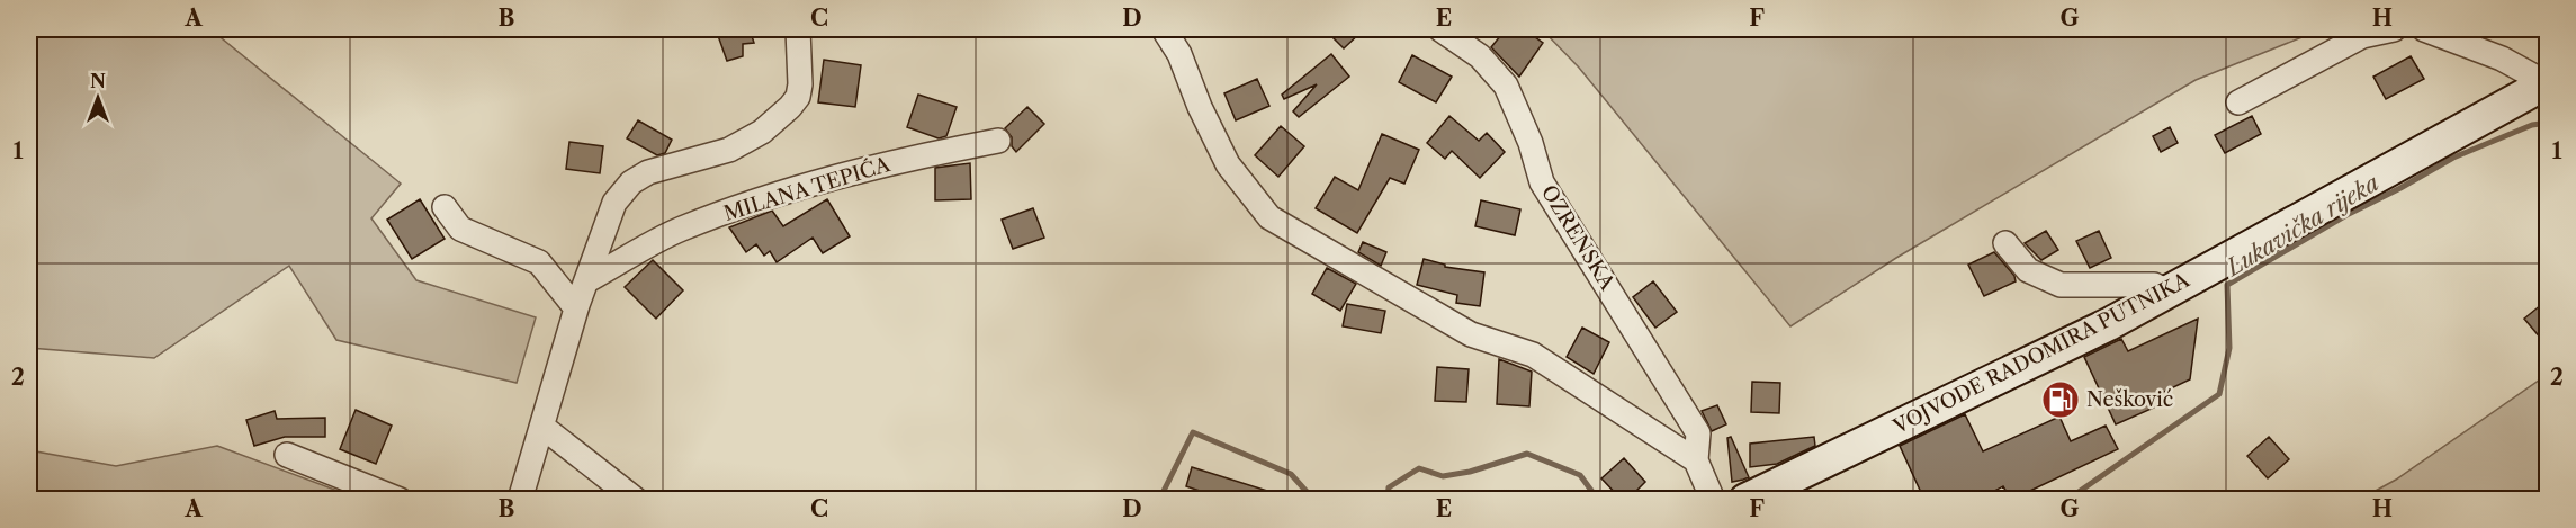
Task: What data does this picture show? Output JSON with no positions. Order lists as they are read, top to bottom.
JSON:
{
  "streets": {
    "main road": ["VOJVODE RADOMIRA PUTNIKA"],
    "street": ["MILANA TEPIĆA", "OZRENSKA"]
  },
  "water": ["Lukavička rijeka"],
  "places": {
    "fuel station": ["Nešković"]
  },
  "north": "top",
  "grid": {
    "columns": [
      "A",
      "B",
      "C",
      "D",
      "E",
      "F",
      "G",
      "H"
    ],
    "rows": ["1", "2"]
  }
}
